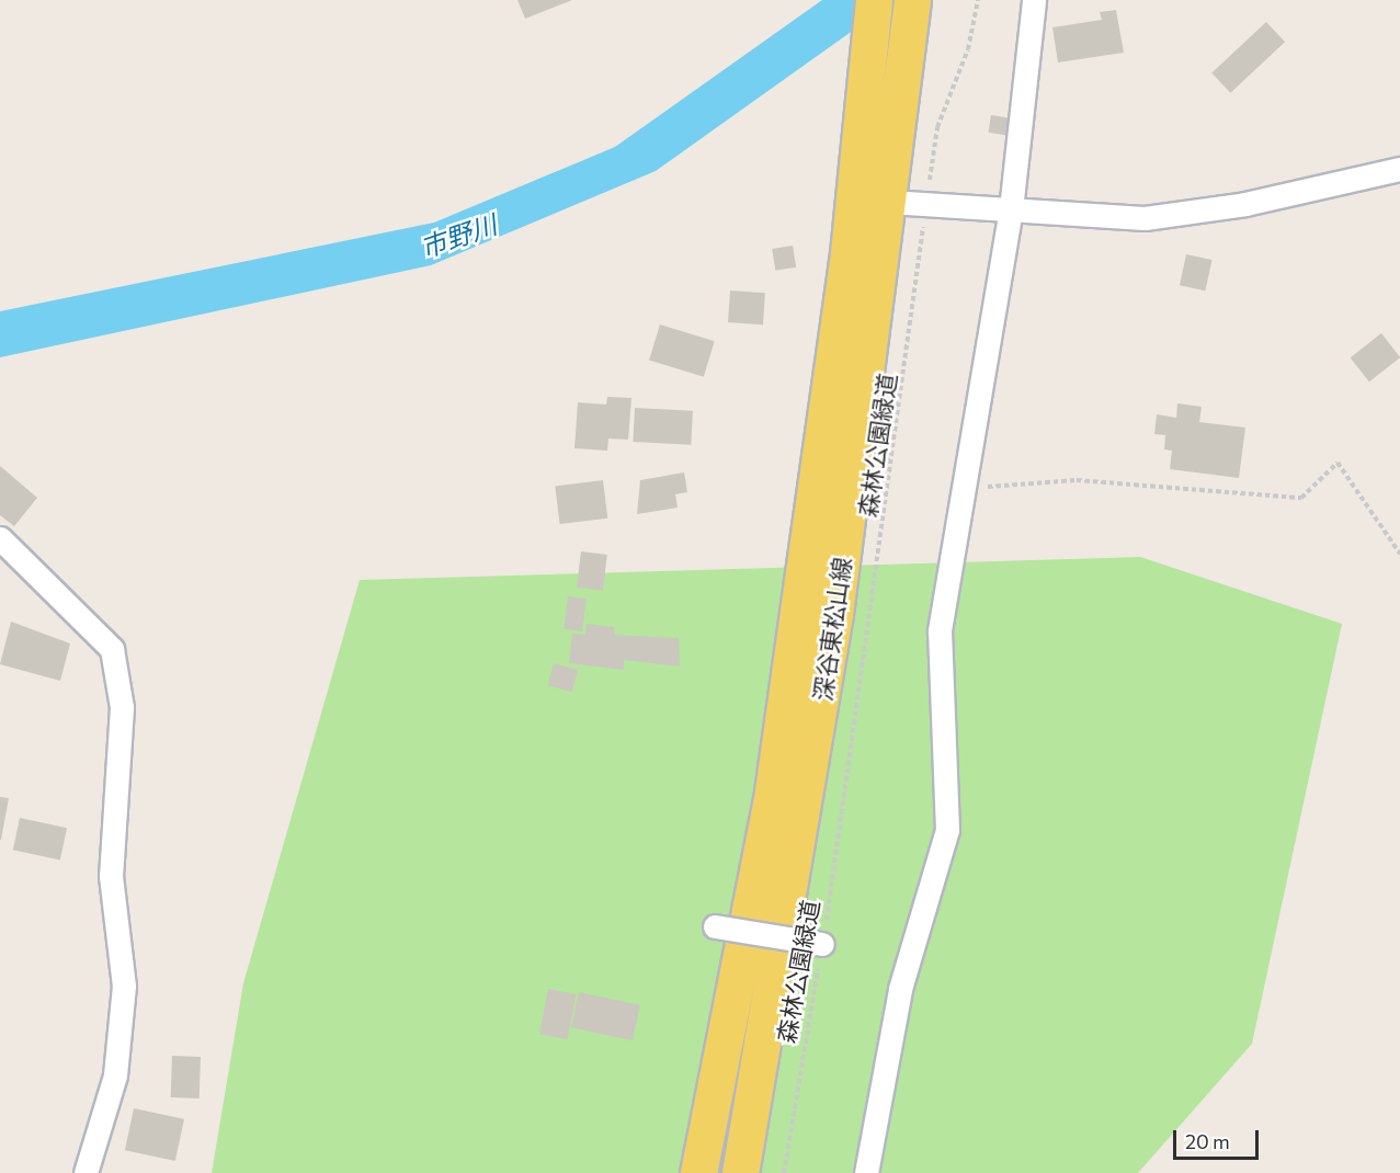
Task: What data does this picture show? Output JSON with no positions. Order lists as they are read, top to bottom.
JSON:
{
  "streets": {
    "main road": ["深谷東松山線"],
    "path": ["森林公園緑道"]
  },
  "water": ["市野川"],
  "scale_bar": "20 m"
}
